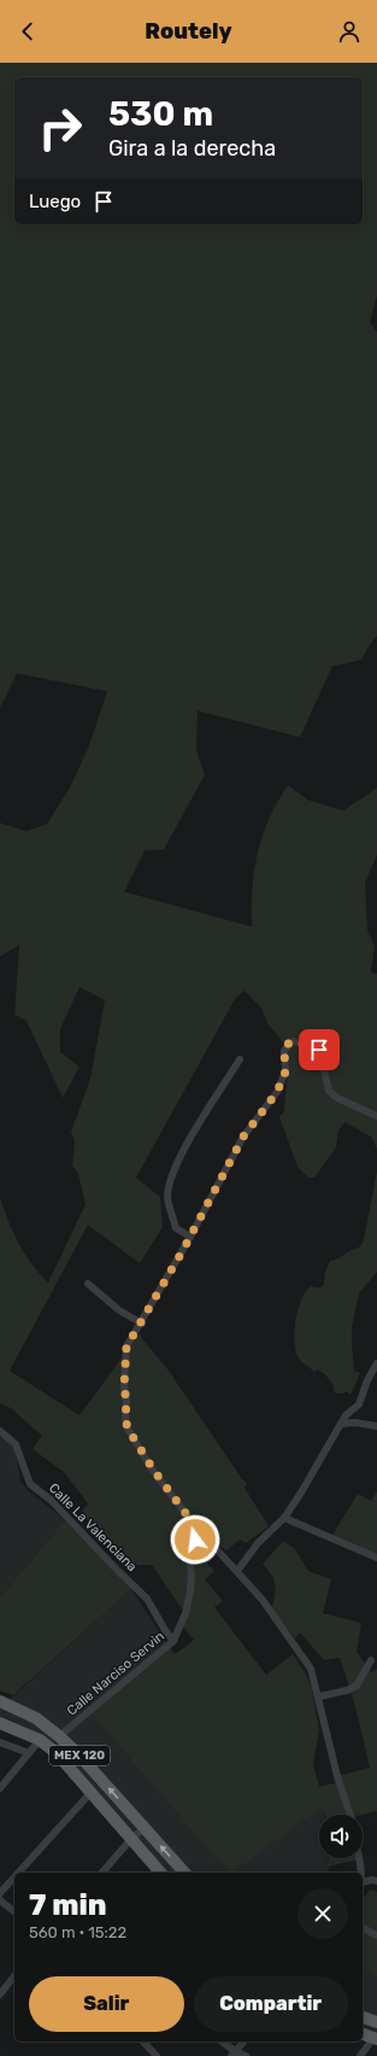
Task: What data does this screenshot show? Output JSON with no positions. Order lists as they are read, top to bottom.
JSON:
{
  "streets": {
    "main road": ["MEX 120"],
    "street": ["Calle La Valenciana", "Calle Narciso Servin"]
  },
  "crossings": [
    ["Calle La Valenciana", "Calle Narciso Servin"],
    ["Calle Narciso Servin", "MEX 120"]
  ],
  "page": {
    "header": "Routely",
    "turn": ["530 m", "Gira a la derecha"],
    "then": "Luego",
    "heading": ["7 min", "560 m · 15:22"],
    "buttons": ["Salir", "Compartir"]
  }
}
